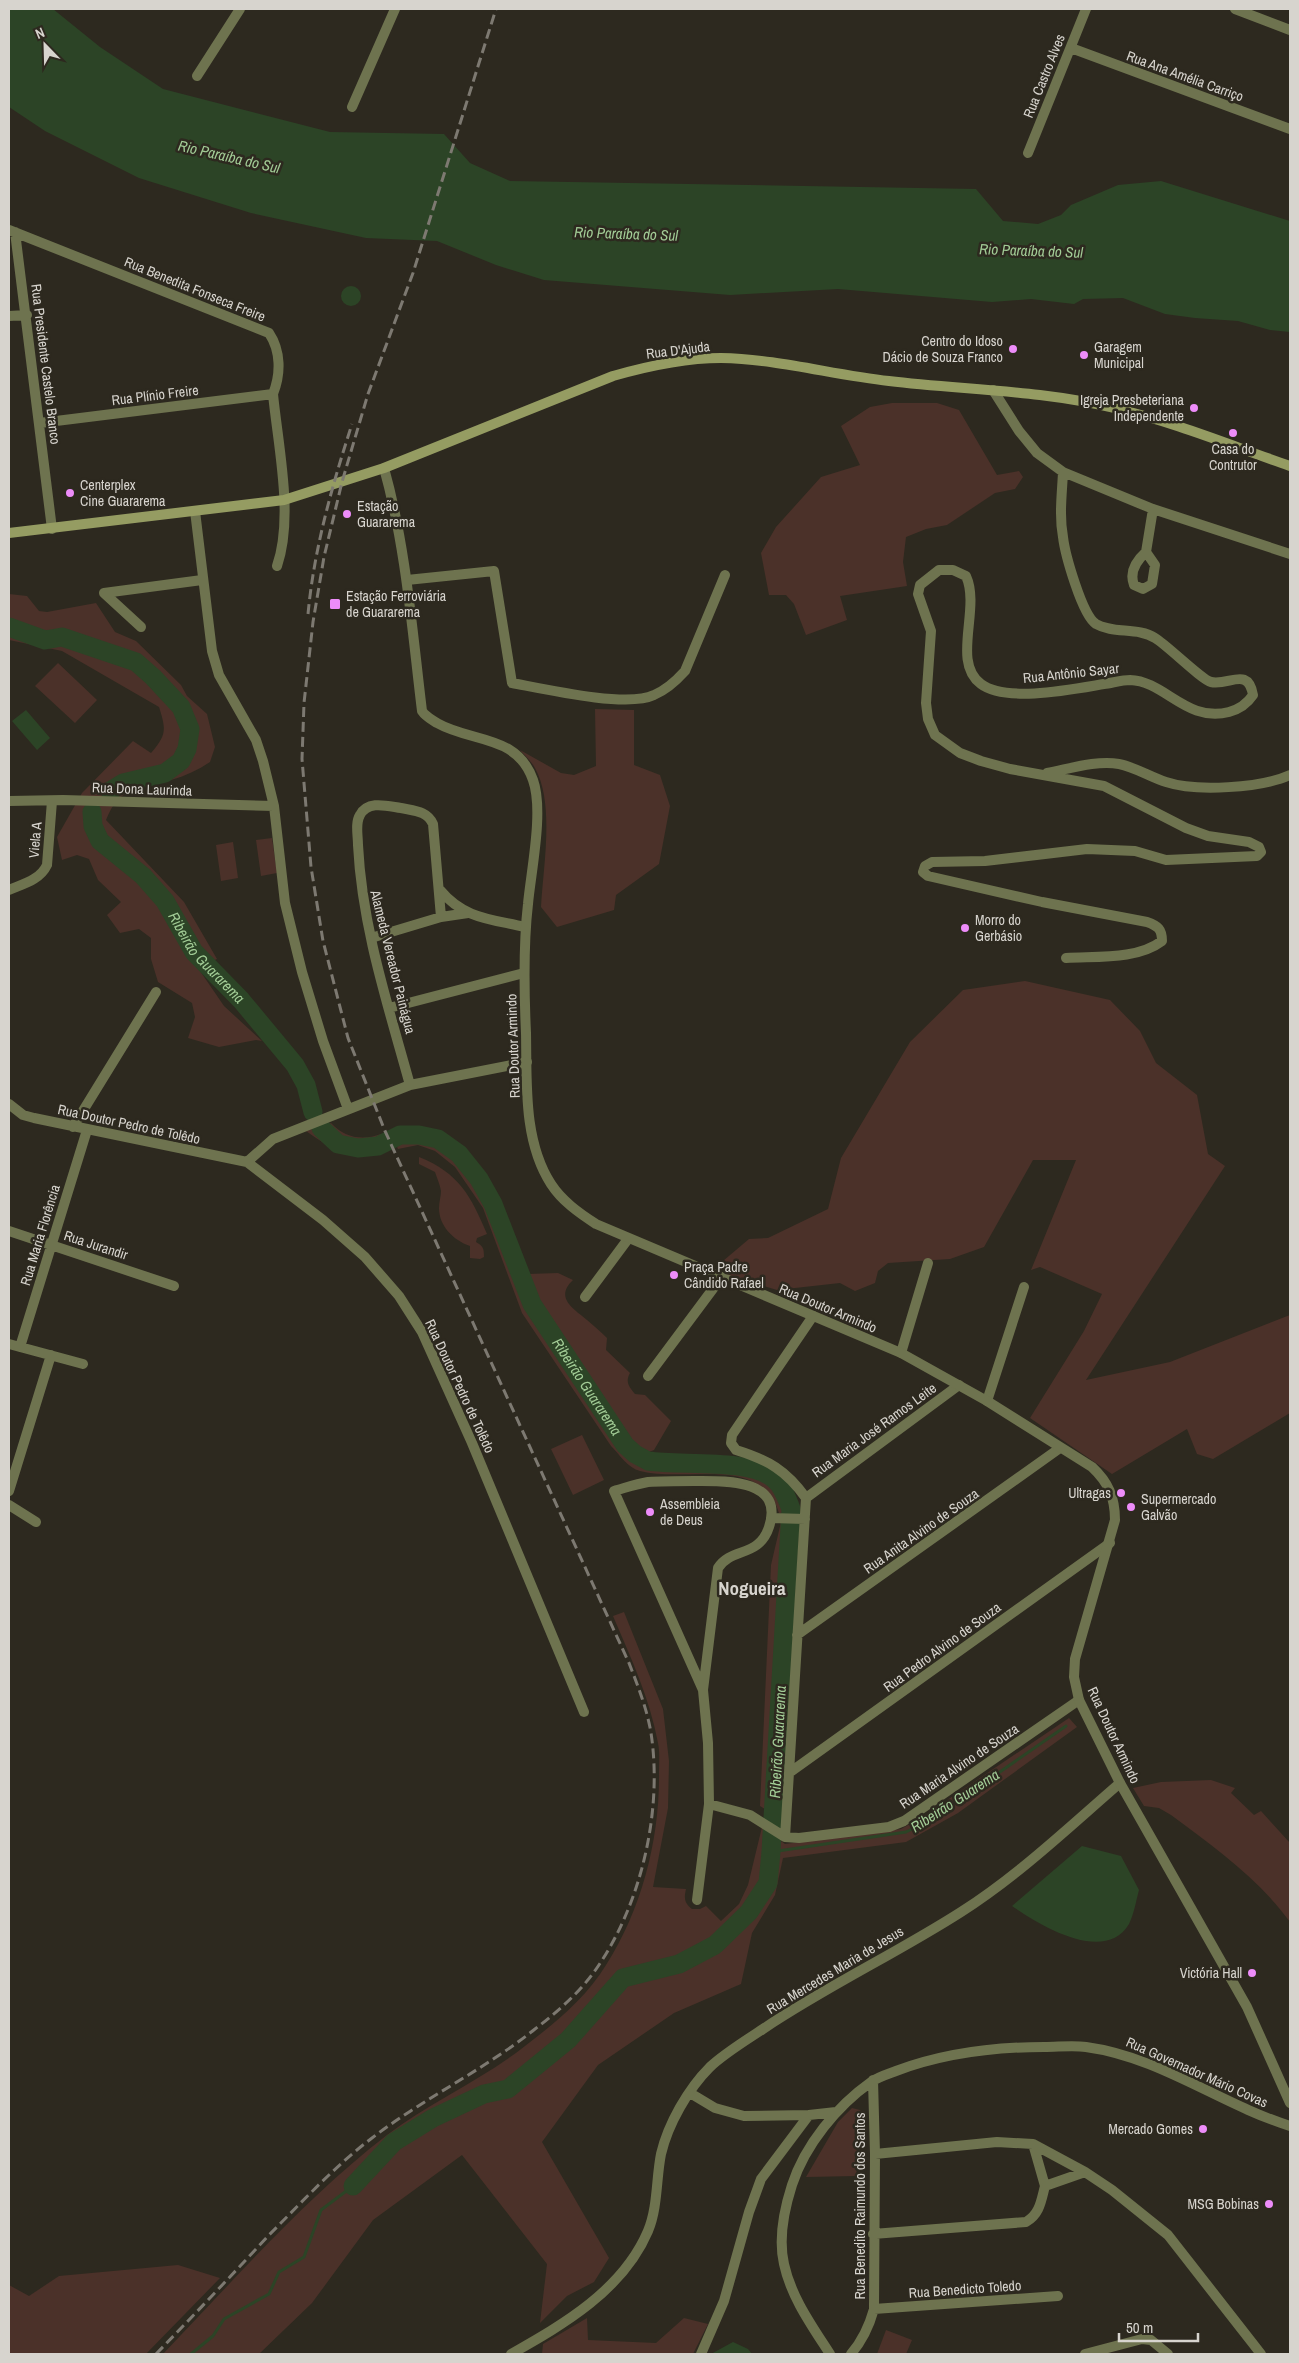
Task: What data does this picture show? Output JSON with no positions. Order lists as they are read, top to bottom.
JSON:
{
  "streets": {
    "main road": ["Rua D'Ajuda"],
    "street": [
      "Rua Castro Alves",
      "Rua Ana Amélia Carriço",
      "Rua Benedita Fonseca Freire",
      "Rua Presidente Castelo Branco",
      "Rua Plínio Freire",
      "Rua Antônio Sayar",
      "Rua Dona Laurinda",
      "Viela A",
      "Alameda Vereador Painágua",
      "Rua Doutor Armindo",
      "Rua Doutor Pedro de Tolêdo",
      "Rua Maria Florência",
      "Rua Jurandir",
      "Rua Maria José Ramos Leite",
      "Rua Anita Alvino de Souza",
      "Rua Pedro Alvino de Souza",
      "Rua Maria Alvino de Souza",
      "Rua Mercedes Maria de Jesus",
      "Rua Governador Mário Covas",
      "Rua Benedito Raimundo dos Santos",
      "Rua Benedicto Toledo"
    ]
  },
  "crossings": [
    ["Rua Castro Alves", "Rua Ana Amélia Carriço"],
    ["Rua Benedita Fonseca Freire", "Rua D'Ajuda"],
    ["Rua Benedita Fonseca Freire", "Rua Presidente Castelo Branco"],
    ["Rua Benedita Fonseca Freire", "Rua Plínio Freire"],
    ["Rua D'Ajuda", "Rua Presidente Castelo Branco"],
    ["Rua D'Ajuda", "Rua Doutor Armindo"],
    ["Rua Presidente Castelo Branco", "Rua Plínio Freire"],
    ["Rua Dona Laurinda", "Viela A"],
    ["Rua Doutor Armindo", "Rua Maria José Ramos Leite"],
    ["Rua Doutor Armindo", "Rua Anita Alvino de Souza"],
    ["Rua Doutor Armindo", "Rua Pedro Alvino de Souza"],
    ["Rua Doutor Armindo", "Rua Maria Alvino de Souza"],
    ["Rua Doutor Armindo", "Rua Mercedes Maria de Jesus"],
    ["Rua Doutor Pedro de Tolêdo", "Rua Maria Florência"],
    ["Rua Maria Florência", "Rua Jurandir"],
    ["Rua Governador Mário Covas", "Rua Benedito Raimundo dos Santos"],
    ["Rua Benedito Raimundo dos Santos", "Rua Benedicto Toledo"]
  ],
  "districts": ["Nogueira"],
  "water": ["Rio Paraíba do Sul", "Ribeirão Guararema", "Ribeirão Guarema"],
  "places": {
    "other": [
      "Centro do Idoso Dácio de Souza Franco",
      "Garagem Municipal",
      "Igreja Presbeteriana Independente",
      "Casa do Contrutor",
      "Centerplex Cine Guararema",
      "Estação Guararema",
      "Morro do Gerbásio",
      "Praça Padre Cândido Rafael",
      "Ultragas",
      "Supermercado Galvão",
      "Assembleia de Deus",
      "Victória Hall",
      "Mercado Gomes",
      "MSG Bobinas"
    ],
    "transit": ["Estação Ferroviária de Guararema"]
  },
  "scale_bar": "50 m",
  "north": "top left"
}
